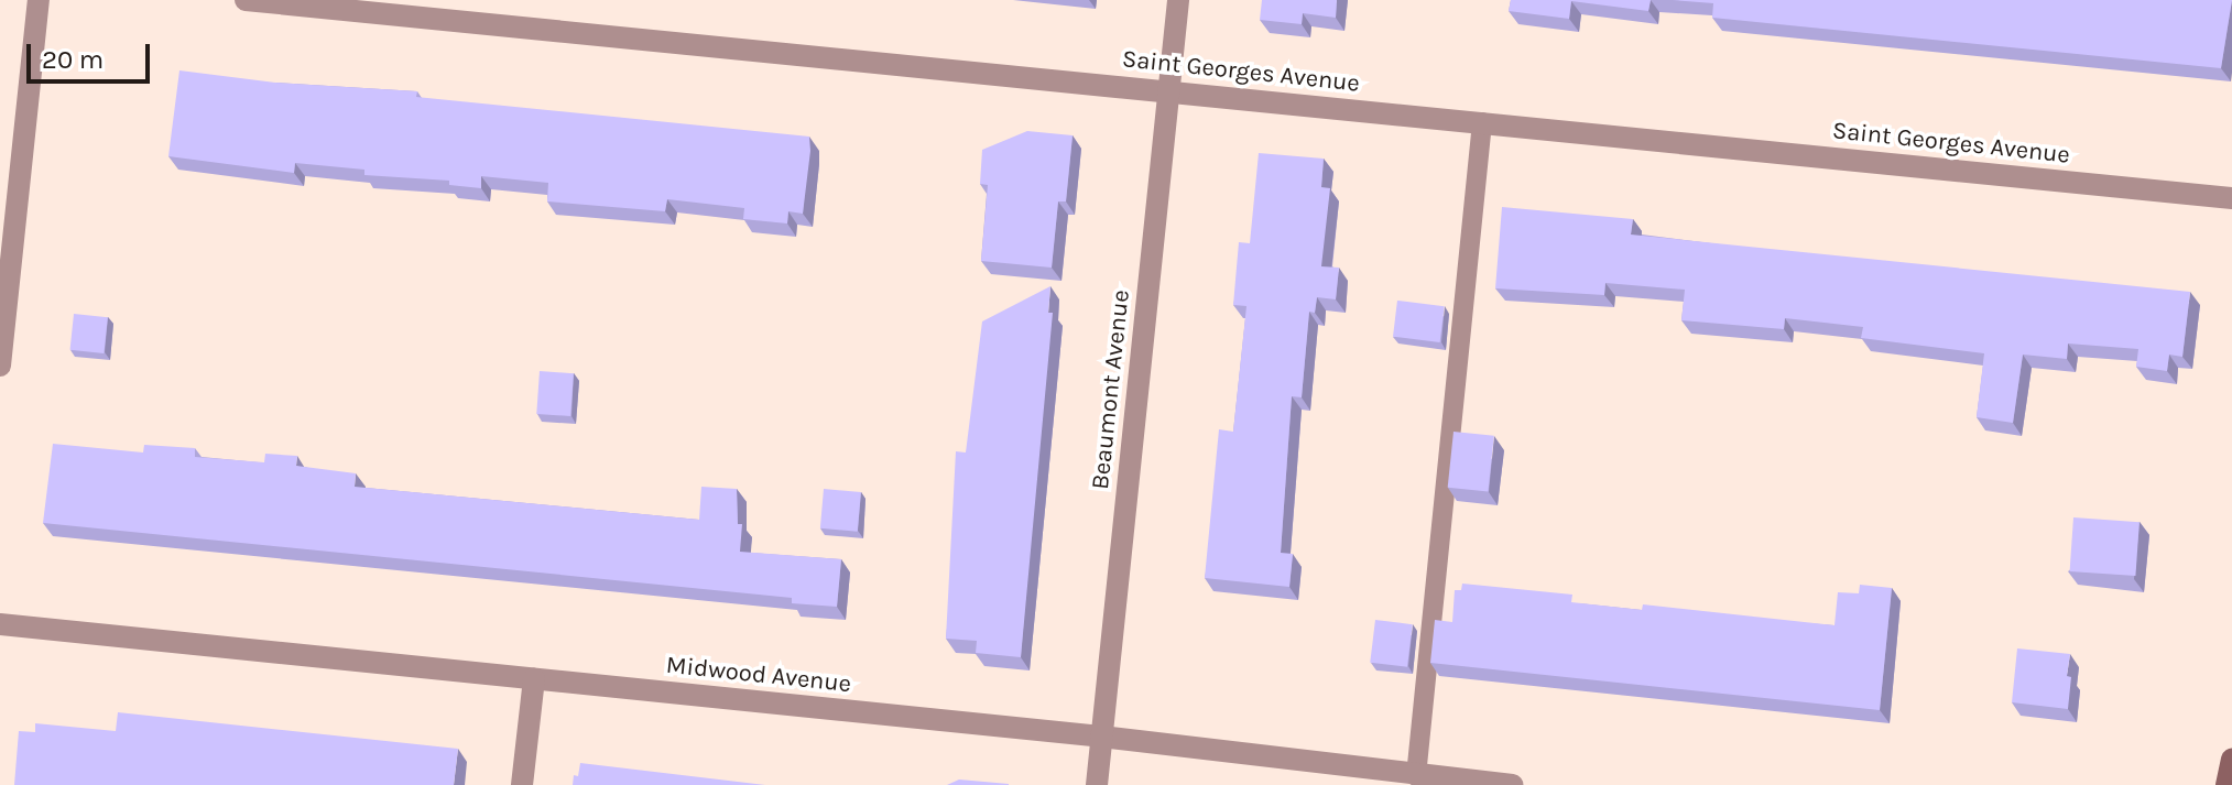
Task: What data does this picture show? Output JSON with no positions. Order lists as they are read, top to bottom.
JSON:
{
  "streets": {
    "street": ["Saint Georges Avenue", "Beaumont Avenue", "Midwood Avenue"]
  },
  "crossings": [
    ["Saint Georges Avenue", "Beaumont Avenue"],
    ["Beaumont Avenue", "Midwood Avenue"]
  ],
  "scale_bar": "20 m"
}
